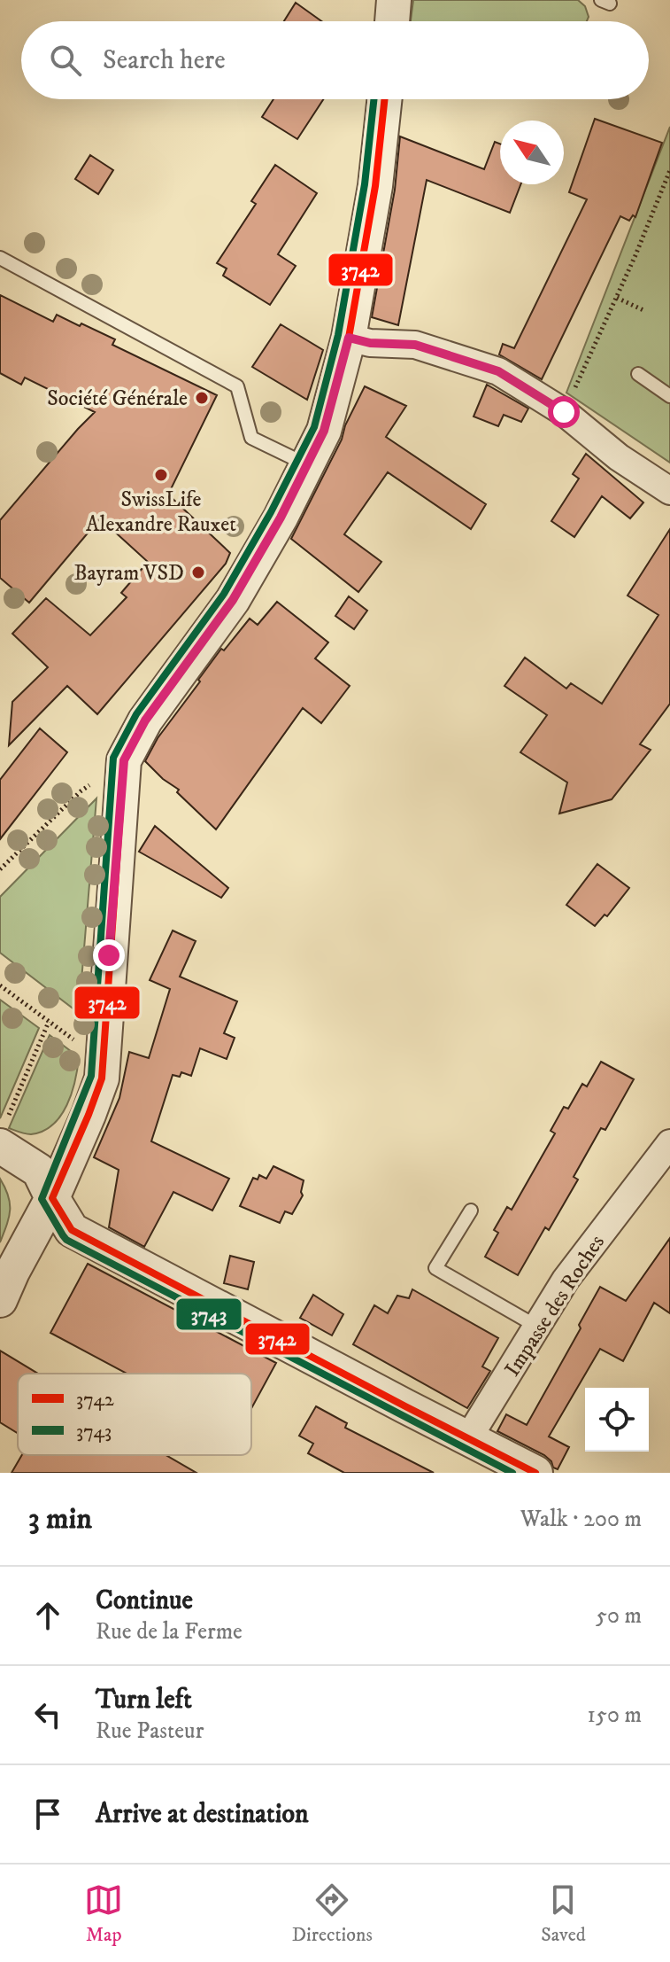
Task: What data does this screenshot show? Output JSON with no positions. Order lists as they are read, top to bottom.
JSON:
{
  "streets": {
    "street": ["Impasse des Roches"]
  },
  "places": ["Société Générale", "SwissLife Alexandre Rauxet", "Bayram VSD"],
  "lines": ["transit line 3742", "transit line 3743"],
  "legend": ["3742", "3743"],
  "north": "top left",
  "page": {
    "search": "Search here",
    "heading": ["3 min", "Walk · 200 m"],
    "list": [
      ["Continue", "Rue de la Ferme", "50 m"],
      ["Turn left", "Rue Pasteur", "150 m"],
      "Arrive at destination"
    ],
    "nav": ["Map", "Directions", "Saved"]
  }
}
